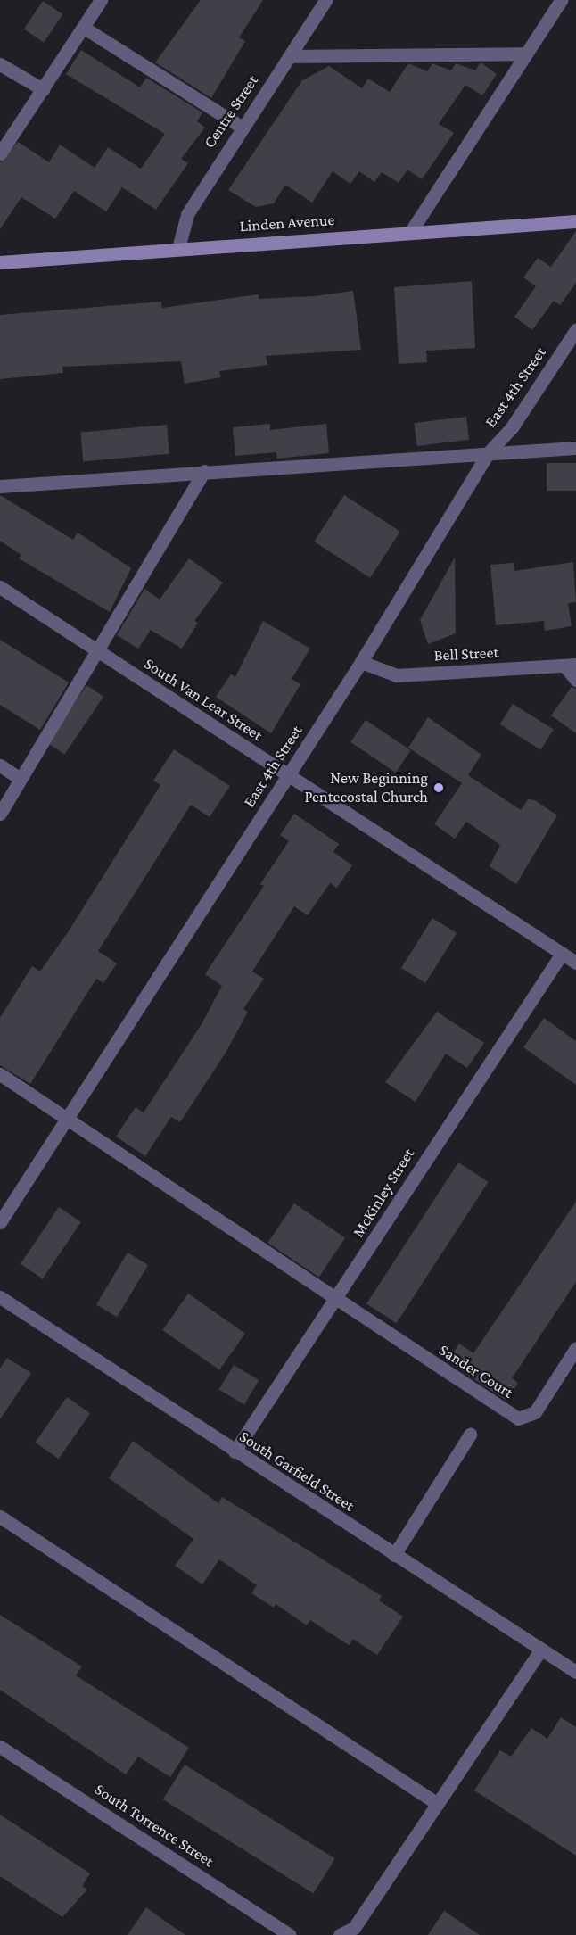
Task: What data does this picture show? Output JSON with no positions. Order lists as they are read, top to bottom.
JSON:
{
  "streets": {
    "main road": ["Linden Avenue"],
    "street": [
      "Centre Street",
      "East 4th Street",
      "Bell Street",
      "South Van Lear Street",
      "McKinley Street",
      "Sander Court",
      "South Garfield Street",
      "South Torrence Street"
    ]
  },
  "crossings": [
    ["Centre Street", "Linden Avenue"],
    ["East 4th Street", "Bell Street"],
    ["East 4th Street", "South Van Lear Street"],
    ["East 4th Street", "Sander Court"],
    ["South Van Lear Street", "McKinley Street"],
    ["McKinley Street", "Sander Court"],
    ["McKinley Street", "South Garfield Street"]
  ],
  "places": ["New Beginning Pentecostal Church"]
}
